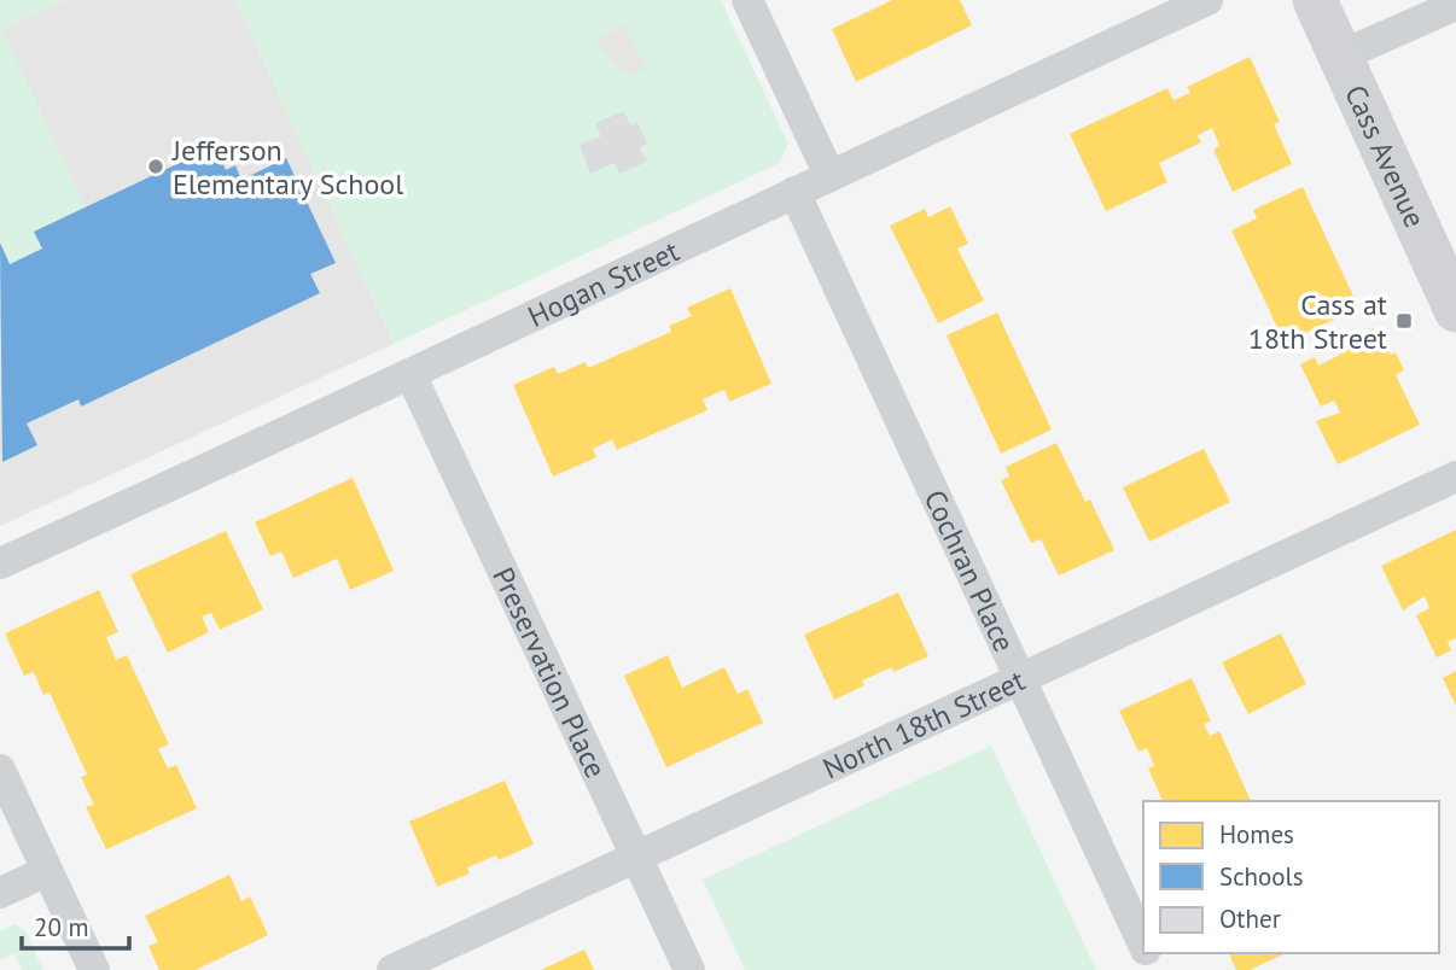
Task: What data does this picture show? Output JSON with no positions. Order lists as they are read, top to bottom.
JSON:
{
  "streets": {
    "main road": ["Cass Avenue"],
    "street": [
      "Hogan Street",
      "Cochran Place",
      "Preservation Place",
      "North 18th Street"
    ]
  },
  "crossings": [
    ["Hogan Street", "Cochran Place"],
    ["Hogan Street", "Preservation Place"],
    ["Cochran Place", "North 18th Street"],
    ["Preservation Place", "North 18th Street"]
  ],
  "places": {
    "other": ["Jefferson Elementary School"],
    "transit": ["Cass at 18th Street"]
  },
  "legend": ["Homes", "Schools", "Other"],
  "scale_bar": "20 m"
}
